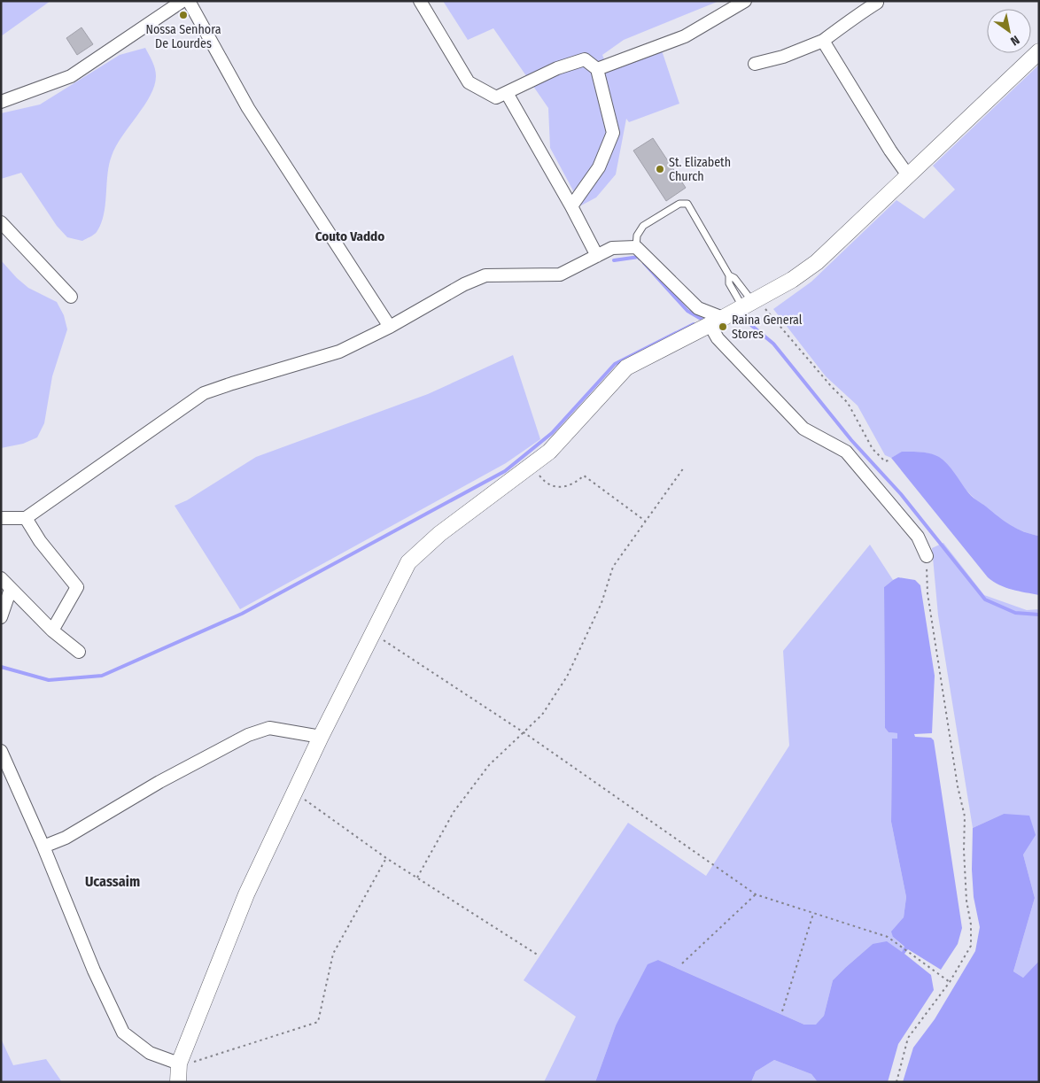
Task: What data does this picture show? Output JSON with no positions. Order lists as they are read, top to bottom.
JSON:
{
  "districts": ["Couto Vaddo", "Ucassaim"],
  "places": ["Nossa Senhora De Lourdes", "St. Elizabeth Church", "Raina General Stores"],
  "north": "bottom right"
}
